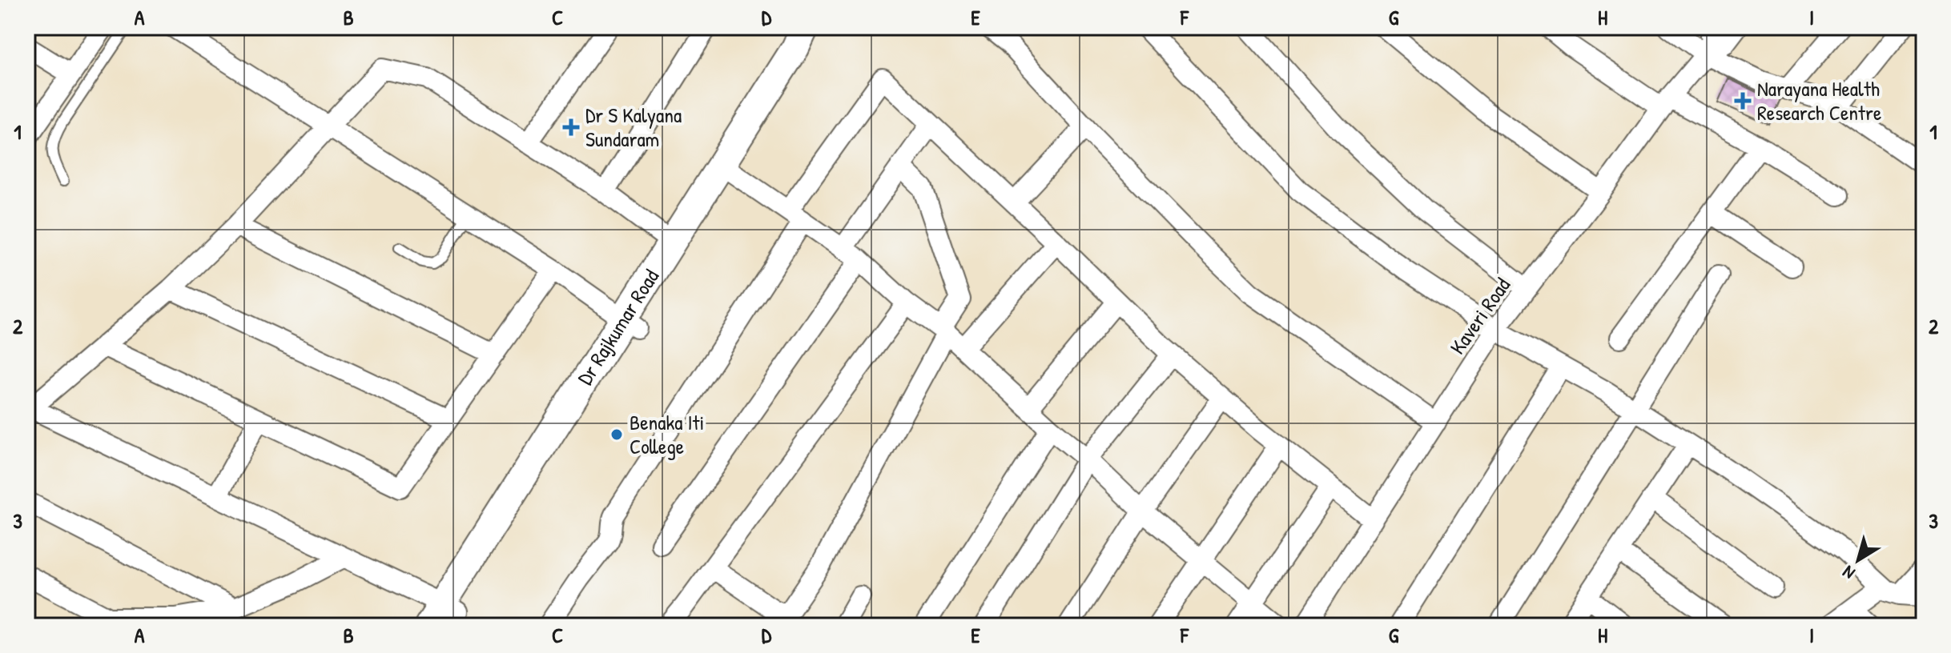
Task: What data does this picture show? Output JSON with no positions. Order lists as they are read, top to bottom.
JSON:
{
  "streets": {
    "main road": ["Dr Rajkumar Road"],
    "street": ["Kaveri Road"]
  },
  "places": {
    "health": ["Narayana Health Research Centre", "Dr S Kalyana Sundaram"],
    "other": ["Benaka Iti College"]
  },
  "north": "bottom left",
  "grid": {
    "columns": [
      "A",
      "B",
      "C",
      "D",
      "E",
      "F",
      "G",
      "H",
      "I"
    ],
    "rows": ["1", "2", "3"]
  }
}
